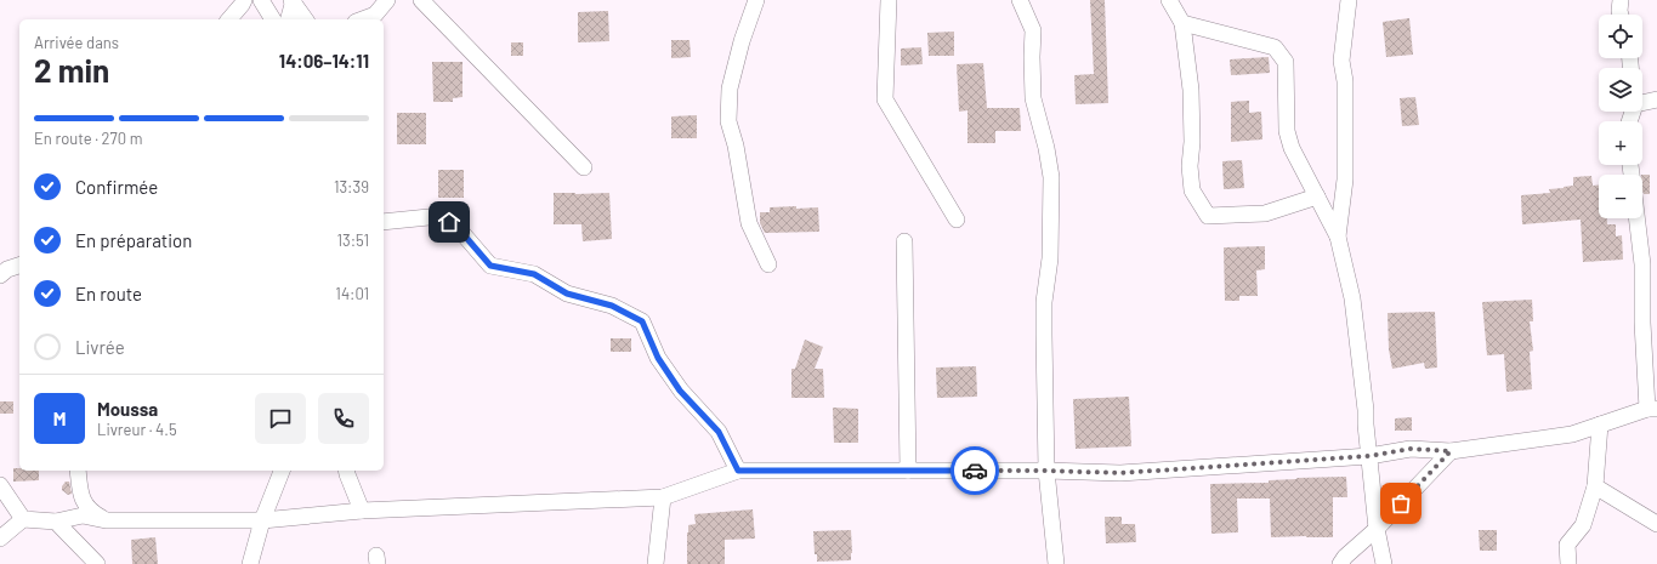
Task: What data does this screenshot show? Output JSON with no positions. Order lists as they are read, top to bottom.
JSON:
{
  "page": {
    "map_buttons": ["+", "−"],
    "heading": ["2 min", "Arrivée dans", "14:06–14:11"],
    "panel": ["Moussa", "Livreur · 4.5"],
    "bar": "En route · 270 m",
    "list": [
      ["Confirmée", "13:39"],
      ["En préparation", "13:51"],
      ["En route", "14:01"],
      "Livrée"
    ],
    "round": "M"
  }
}
